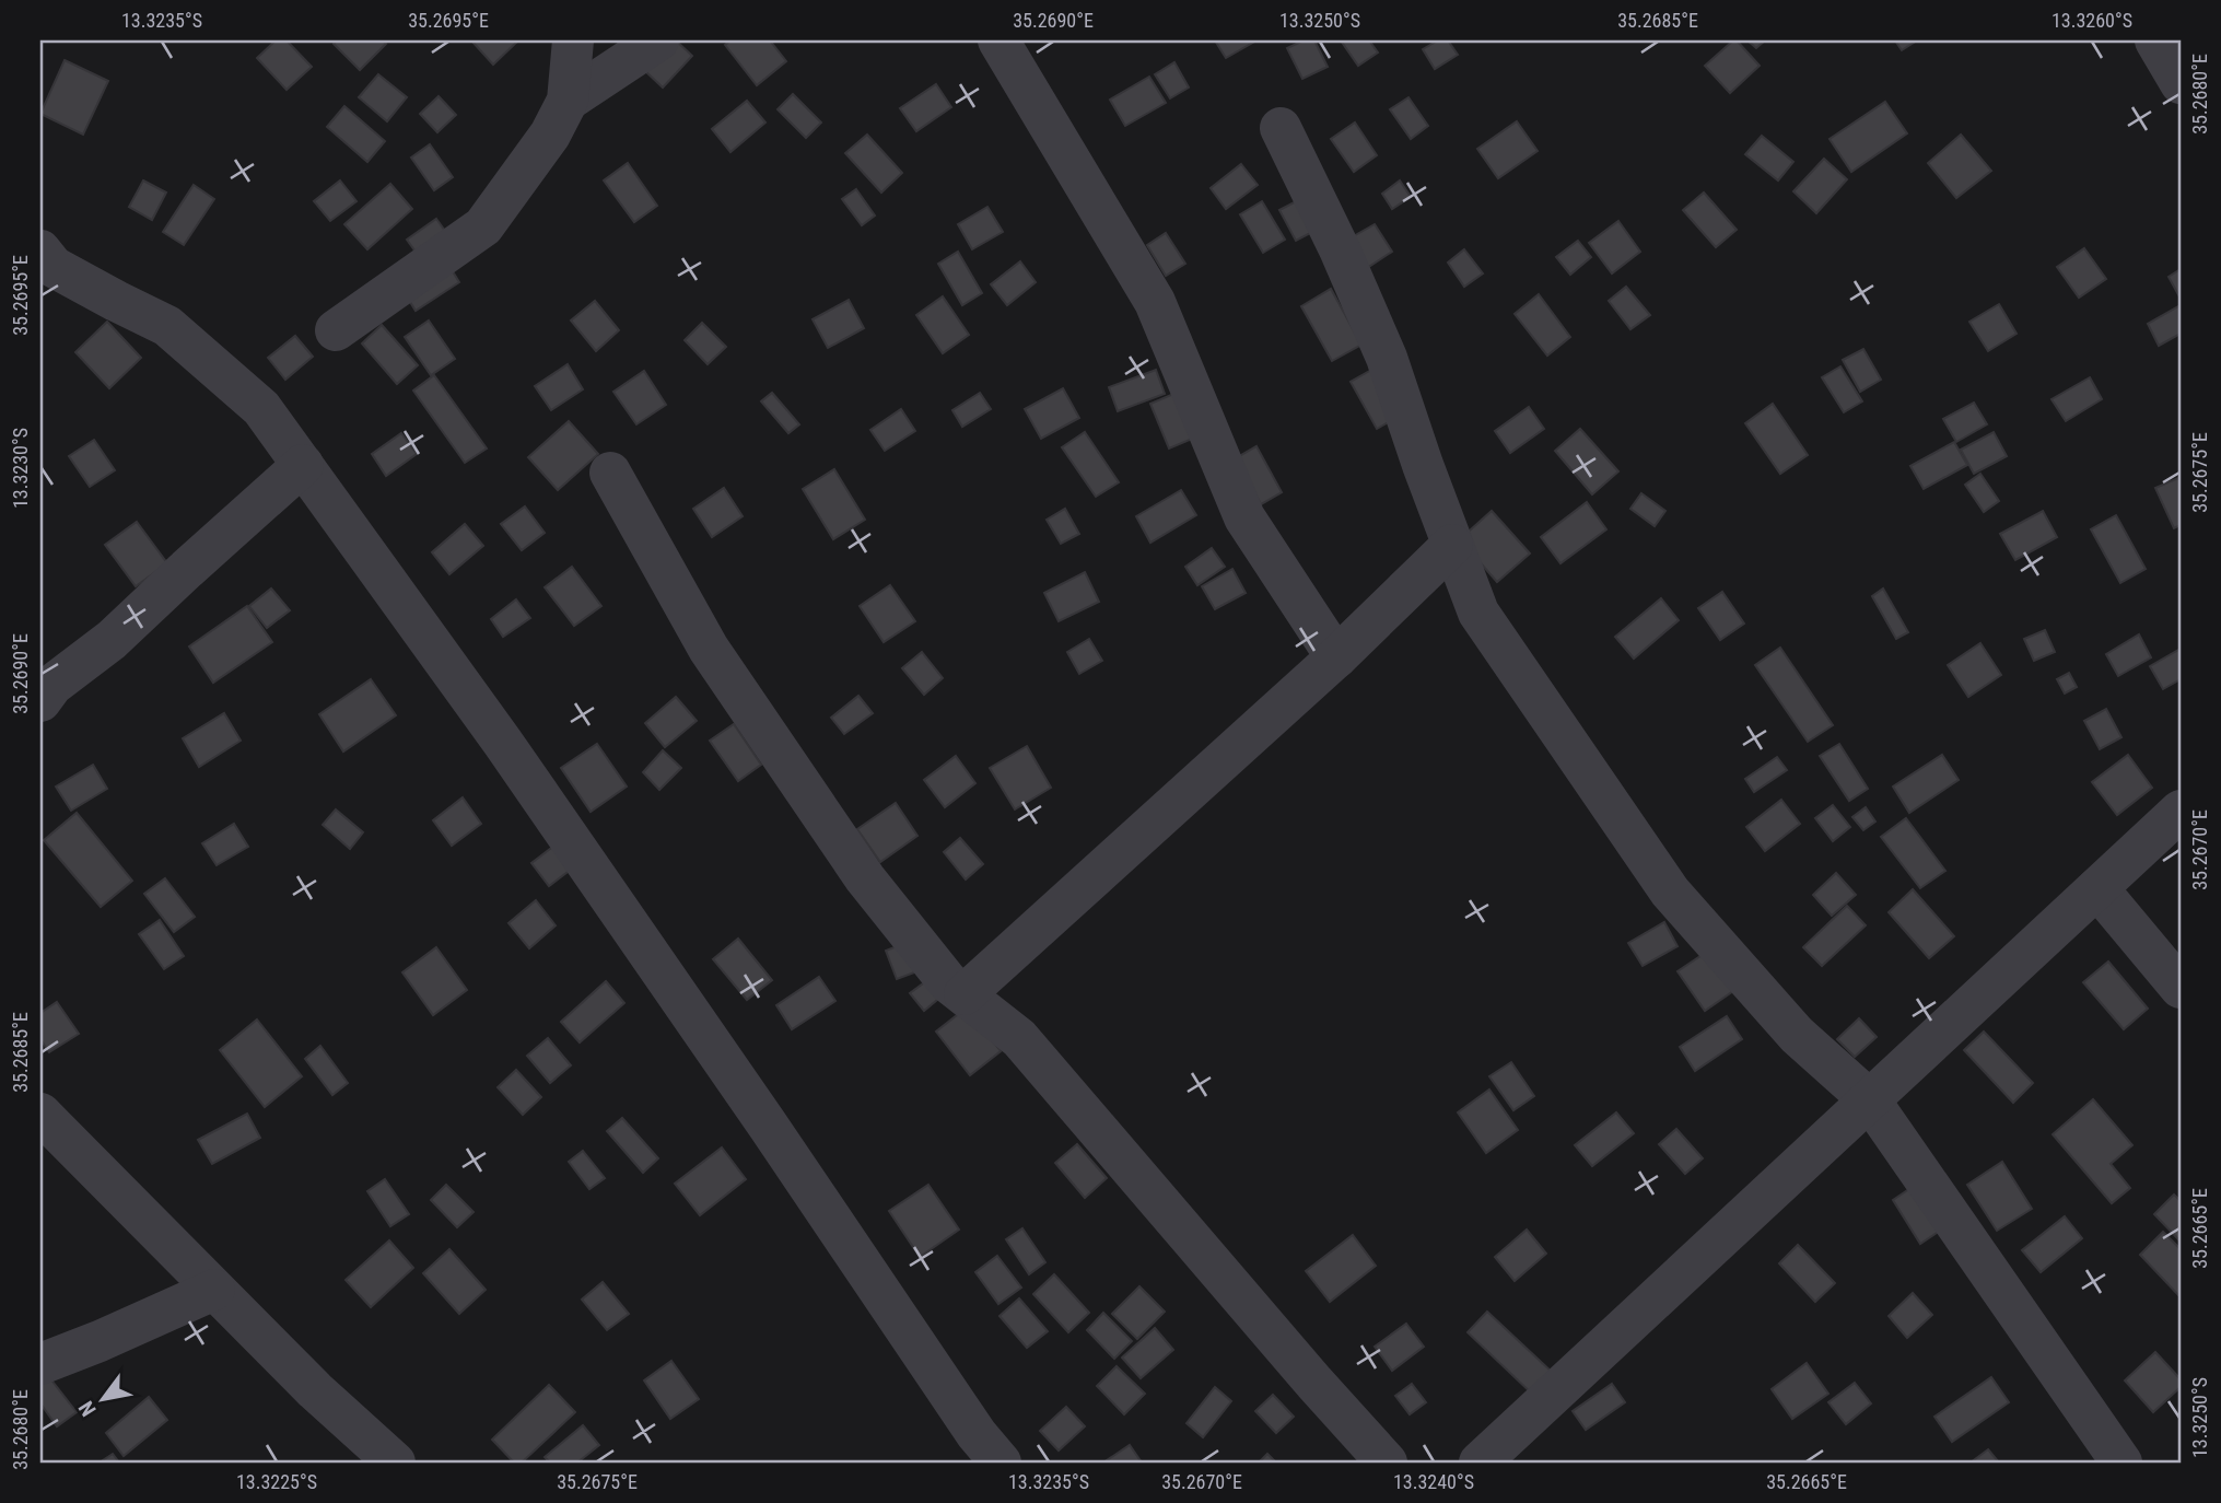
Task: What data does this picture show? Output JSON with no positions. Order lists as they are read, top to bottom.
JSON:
{
  "north": "bottom left",
  "coordinates": [
    "13.3235°S",
    "35.2695°E",
    "35.2690°E",
    "13.3250°S",
    "35.2685°E",
    "13.3260°S",
    "35.2680°E",
    "13.3230°S",
    "35.2675°E",
    "35.2670°E",
    "35.2665°E",
    "13.3225°S",
    "13.3240°S"
  ]
}
